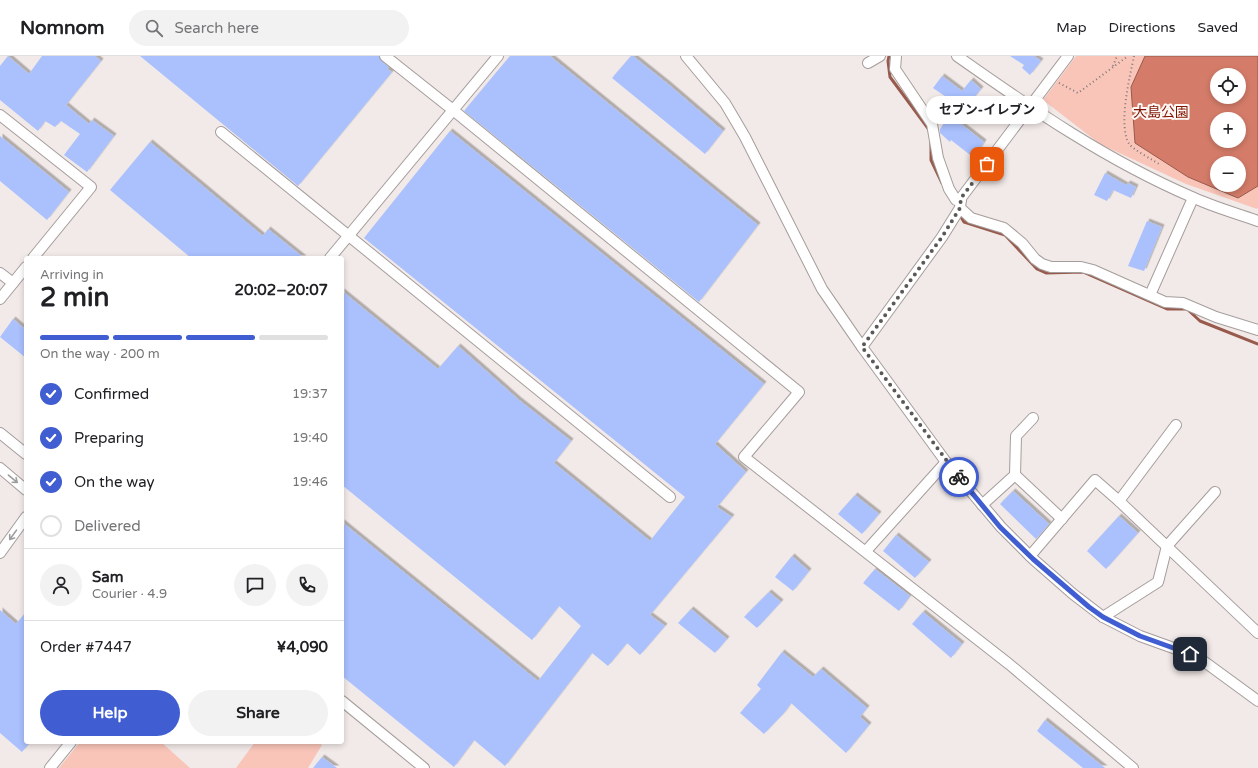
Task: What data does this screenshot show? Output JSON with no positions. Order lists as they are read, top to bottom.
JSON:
{
  "parks": ["大島公園"],
  "places": ["セブン-イレブン"],
  "page": {
    "header": "Nomnom",
    "search": "Search here",
    "nav": ["Map", "Directions", "Saved"],
    "map_buttons": ["+", "−"],
    "bubble": "セブン-イレブン",
    "heading": ["2 min", "Arriving in", "20:02–20:07"],
    "panel": [
      "Sam",
      "Courier · 4.9",
      "Order #7447",
      "¥4,090"
    ],
    "bar": "On the way · 200 m",
    "list": [
      ["Confirmed", "19:37"],
      ["Preparing", "19:40"],
      ["On the way", "19:46"],
      "Delivered"
    ],
    "buttons": ["Help", "Share"]
  }
}
